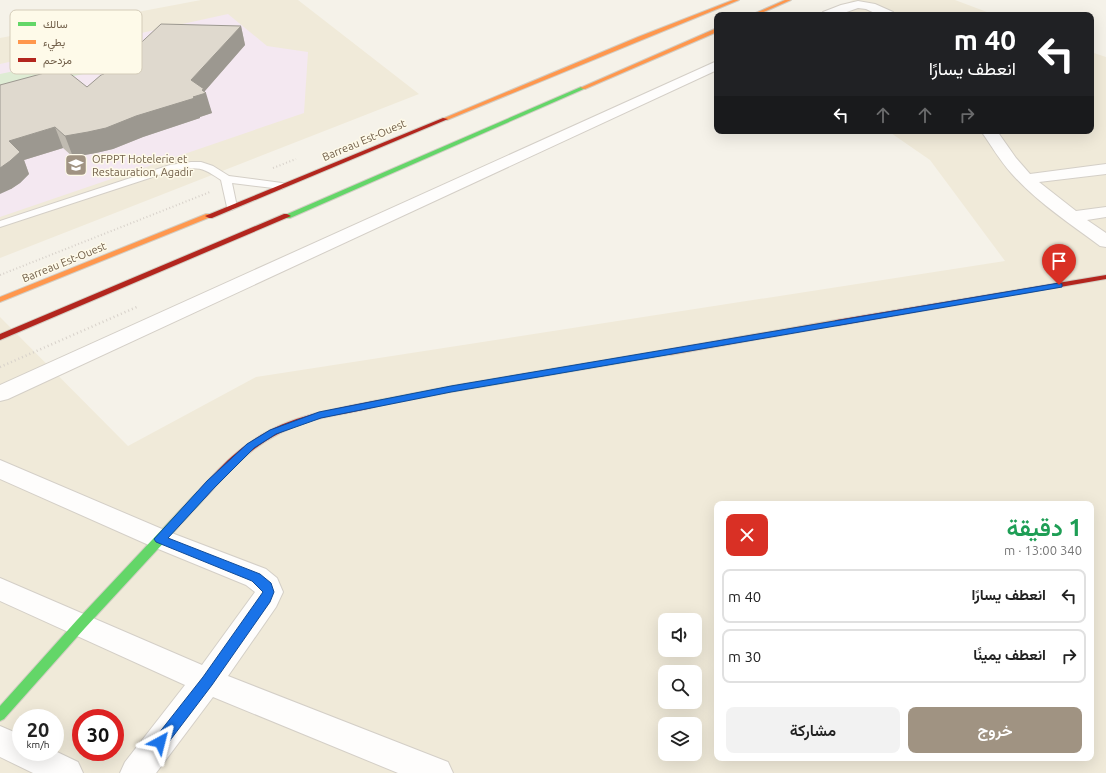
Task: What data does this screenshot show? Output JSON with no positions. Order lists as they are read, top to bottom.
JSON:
{
  "streets": {
    "main road": ["Barreau Est-Ouest"]
  },
  "places": {
    "school or university": ["OFPPT Hotelerie et Restauration, Agadir"]
  },
  "legend": ["سالك", "بطيء", "مزدحم"],
  "page": {
    "turn": ["40 m", "انعطف يسارًا"],
    "heading": ["1 دقيقة", "340 m · 13:00"],
    "list": [
      {
        "name": "انعطف يسارًا",
        "value": "40 m"
      },
      {
        "name": "انعطف يمينًا",
        "value": "30 m"
      }
    ],
    "buttons": ["خروج", "مشاركة"],
    "speed": "20 km/h",
    "limit": "30"
  }
}
